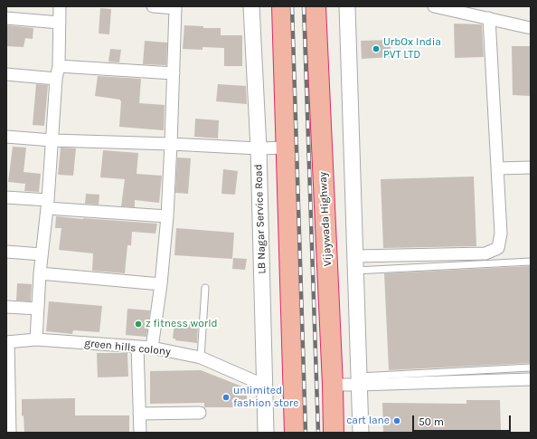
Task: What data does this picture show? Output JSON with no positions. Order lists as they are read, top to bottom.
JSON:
{
  "streets": {
    "highway": ["Vijaywada Highway"],
    "street": ["LB Nagar Service Road", "green hills colony"]
  },
  "crossings": [
    ["LB Nagar Service Road", "green hills colony"]
  ],
  "places": [
    "UrbOx India PVT LTD",
    "z fitness world",
    "unlimited fashion store",
    "cart lane"
  ],
  "scale_bar": "50 m"
}
